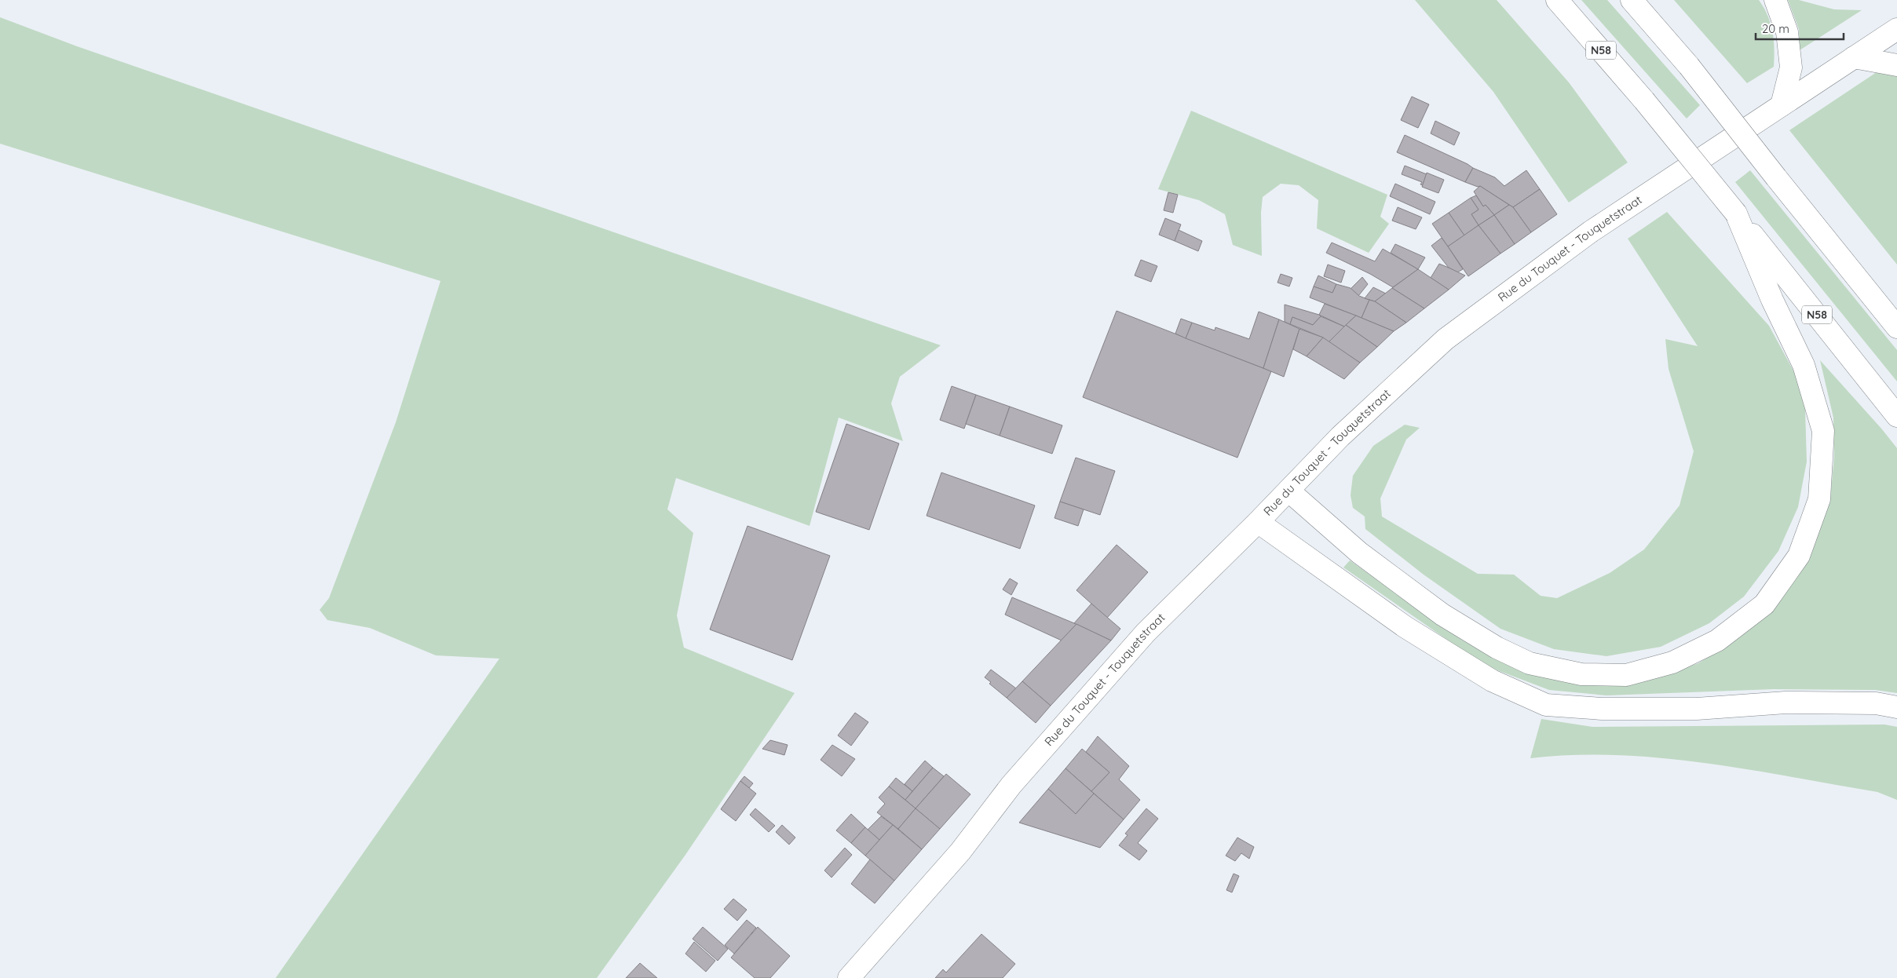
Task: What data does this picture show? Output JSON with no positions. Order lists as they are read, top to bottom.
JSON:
{
  "streets": {
    "main road": ["N58", "Rue du Touquet - Touquetstraat"]
  },
  "scale_bar": "20 m"
}
